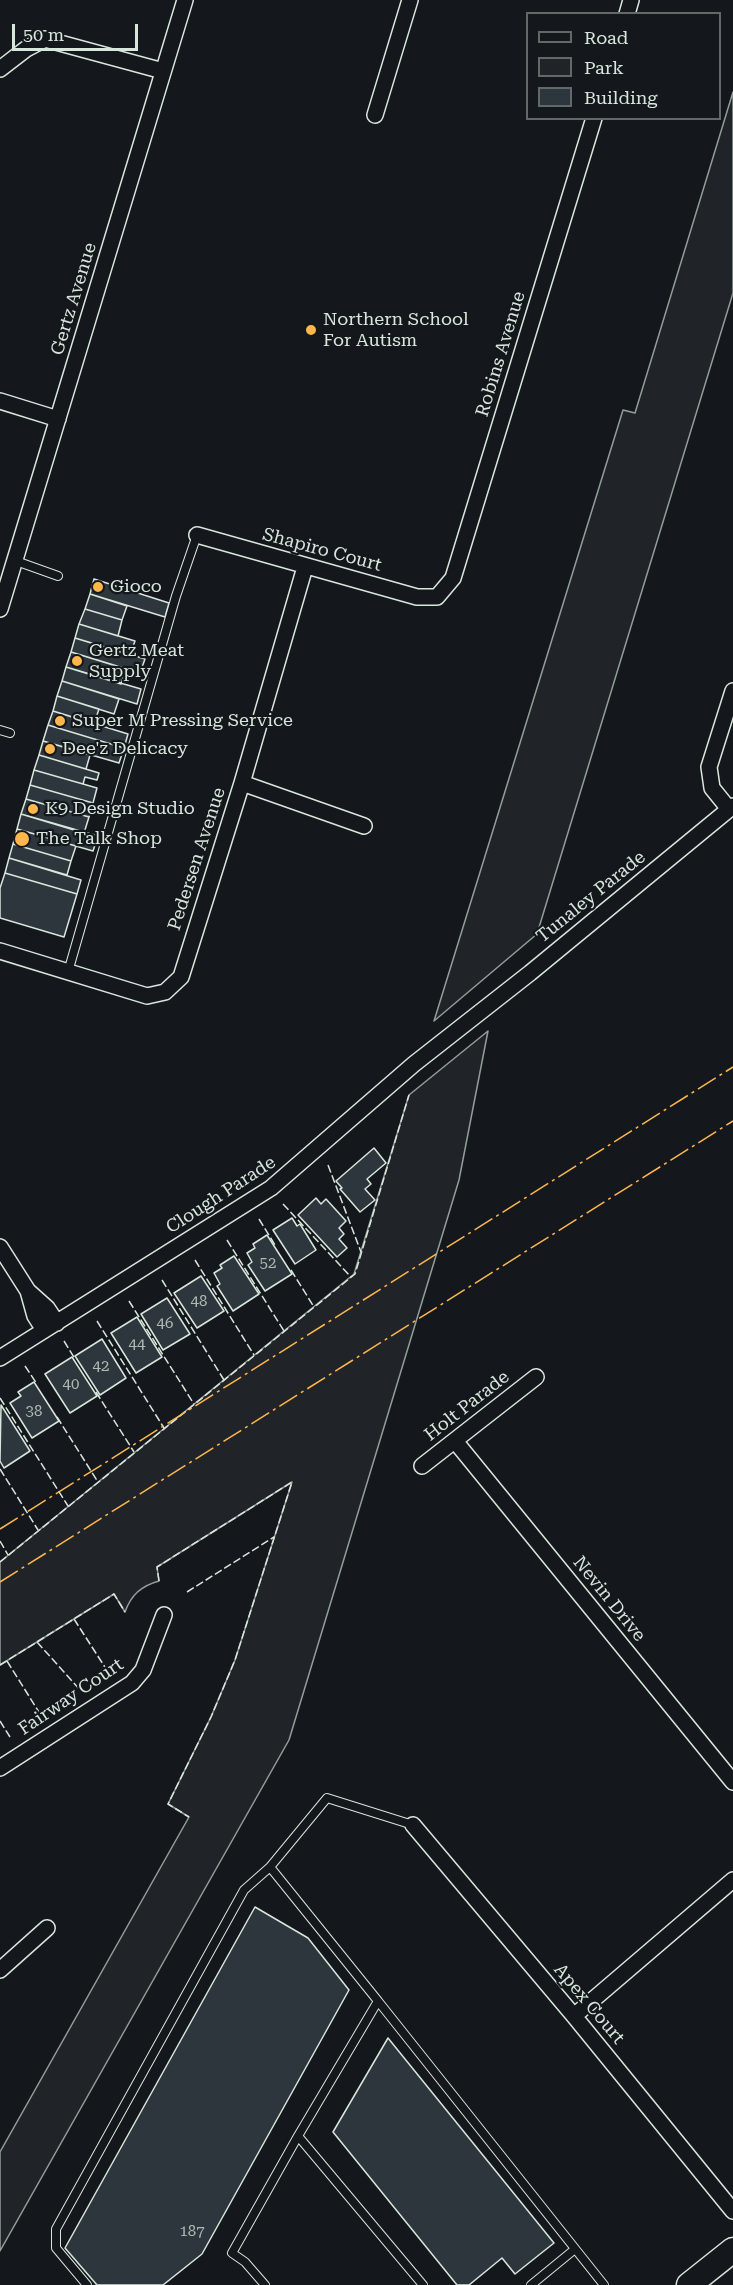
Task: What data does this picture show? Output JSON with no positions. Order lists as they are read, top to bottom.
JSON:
{
  "streets": {
    "street": [
      "Gertz Avenue",
      "Robins Avenue",
      "Shapiro Court",
      "Pedersen Avenue",
      "Tunaley Parade",
      "Clough Parade",
      "Holt Parade",
      "Nevin Drive",
      "Fairway Court",
      "Apex Court"
    ]
  },
  "crossings": [
    ["Robins Avenue", "Shapiro Court"],
    ["Shapiro Court", "Pedersen Avenue"],
    ["Tunaley Parade", "Clough Parade"],
    ["Holt Parade", "Nevin Drive"]
  ],
  "places": [
    "Northern School For Autism",
    "Gioco",
    "Gertz Meat Supply",
    "Super M Pressing Service",
    "Dee'z Delicacy",
    "K9 Design Studio",
    "The Talk Shop"
  ],
  "house_numbers": [
    "52",
    "48",
    "46",
    "44",
    "42",
    "40",
    "38",
    "187"
  ],
  "legend": ["Road", "Park", "Building"],
  "scale_bar": "50 m"
}
